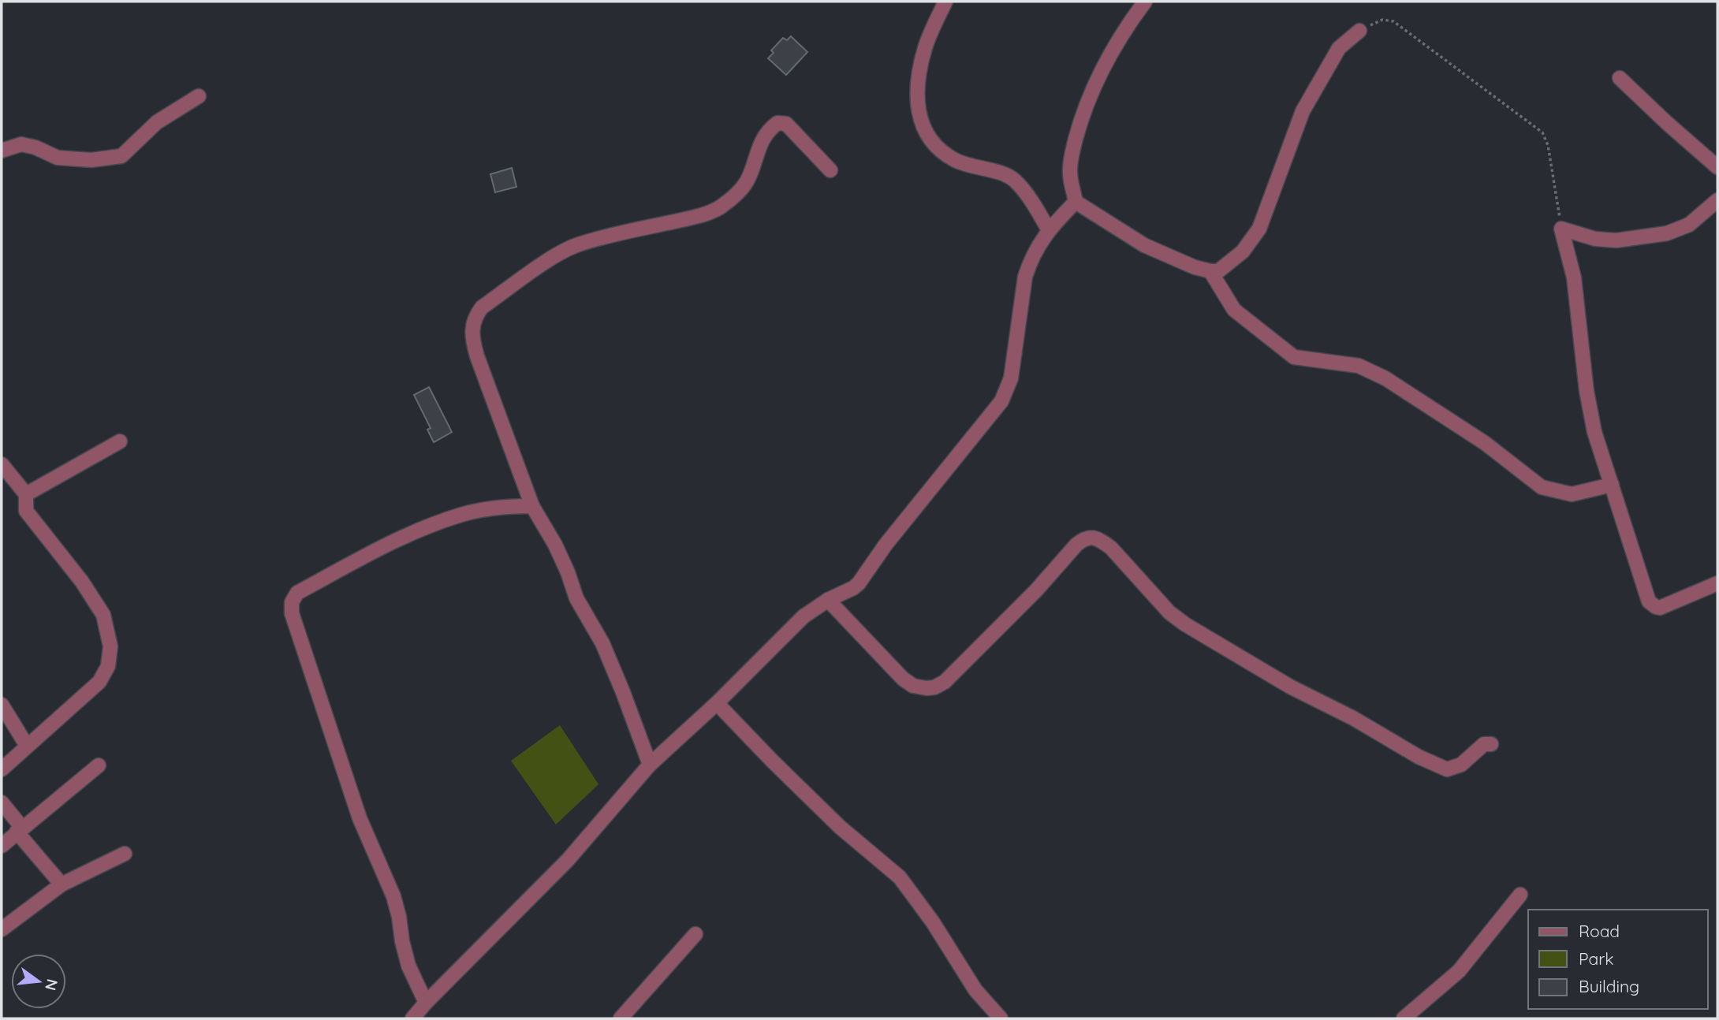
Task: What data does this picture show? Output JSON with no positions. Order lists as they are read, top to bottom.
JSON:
{
  "legend": ["Road", "Park", "Building"],
  "north": "right"
}
